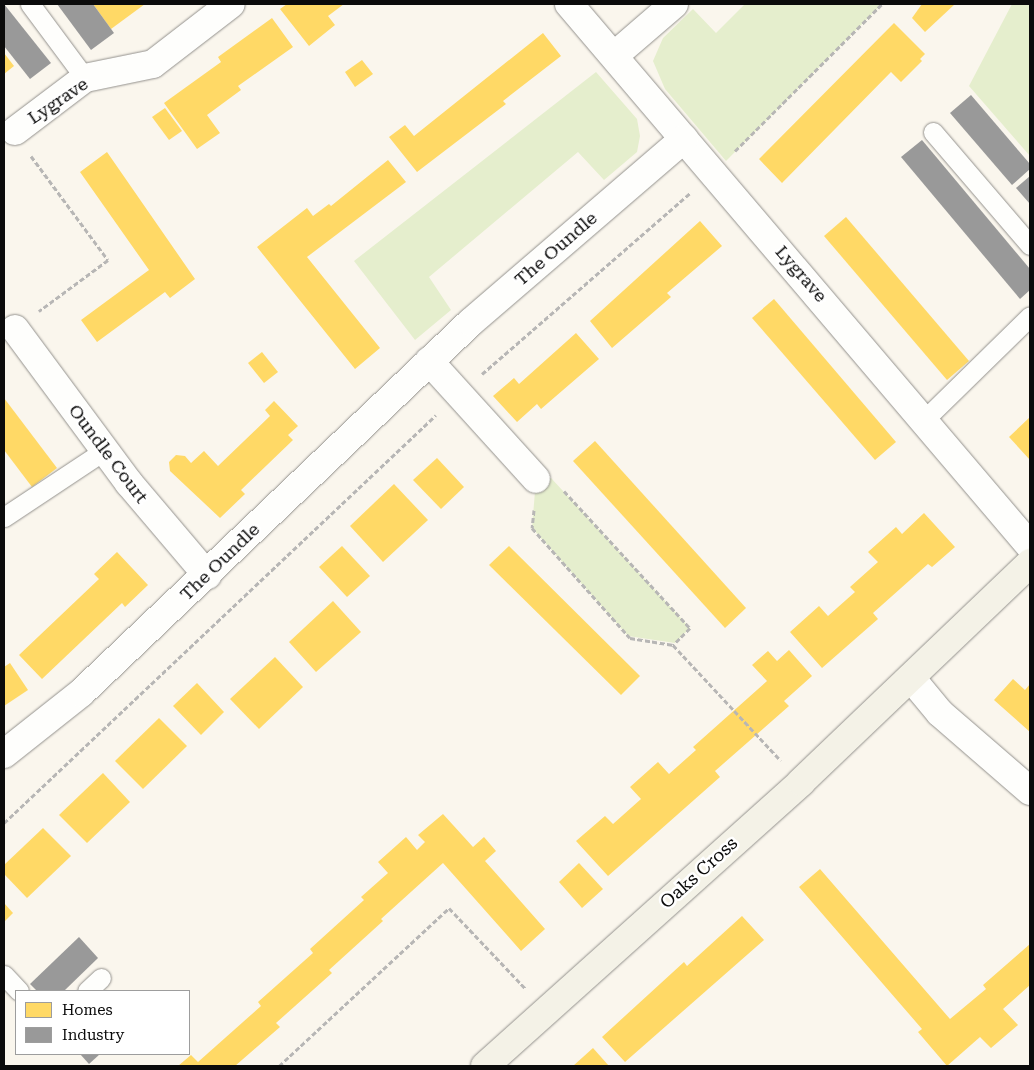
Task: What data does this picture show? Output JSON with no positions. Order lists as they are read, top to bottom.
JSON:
{
  "streets": {
    "street": [
      "Lygrave",
      "The Oundle",
      "Oundle Court",
      "Oaks Cross"
    ]
  },
  "crossings": [
    ["Lygrave", "The Oundle"],
    ["The Oundle", "Oundle Court"]
  ],
  "legend": ["Homes", "Industry"]
}
